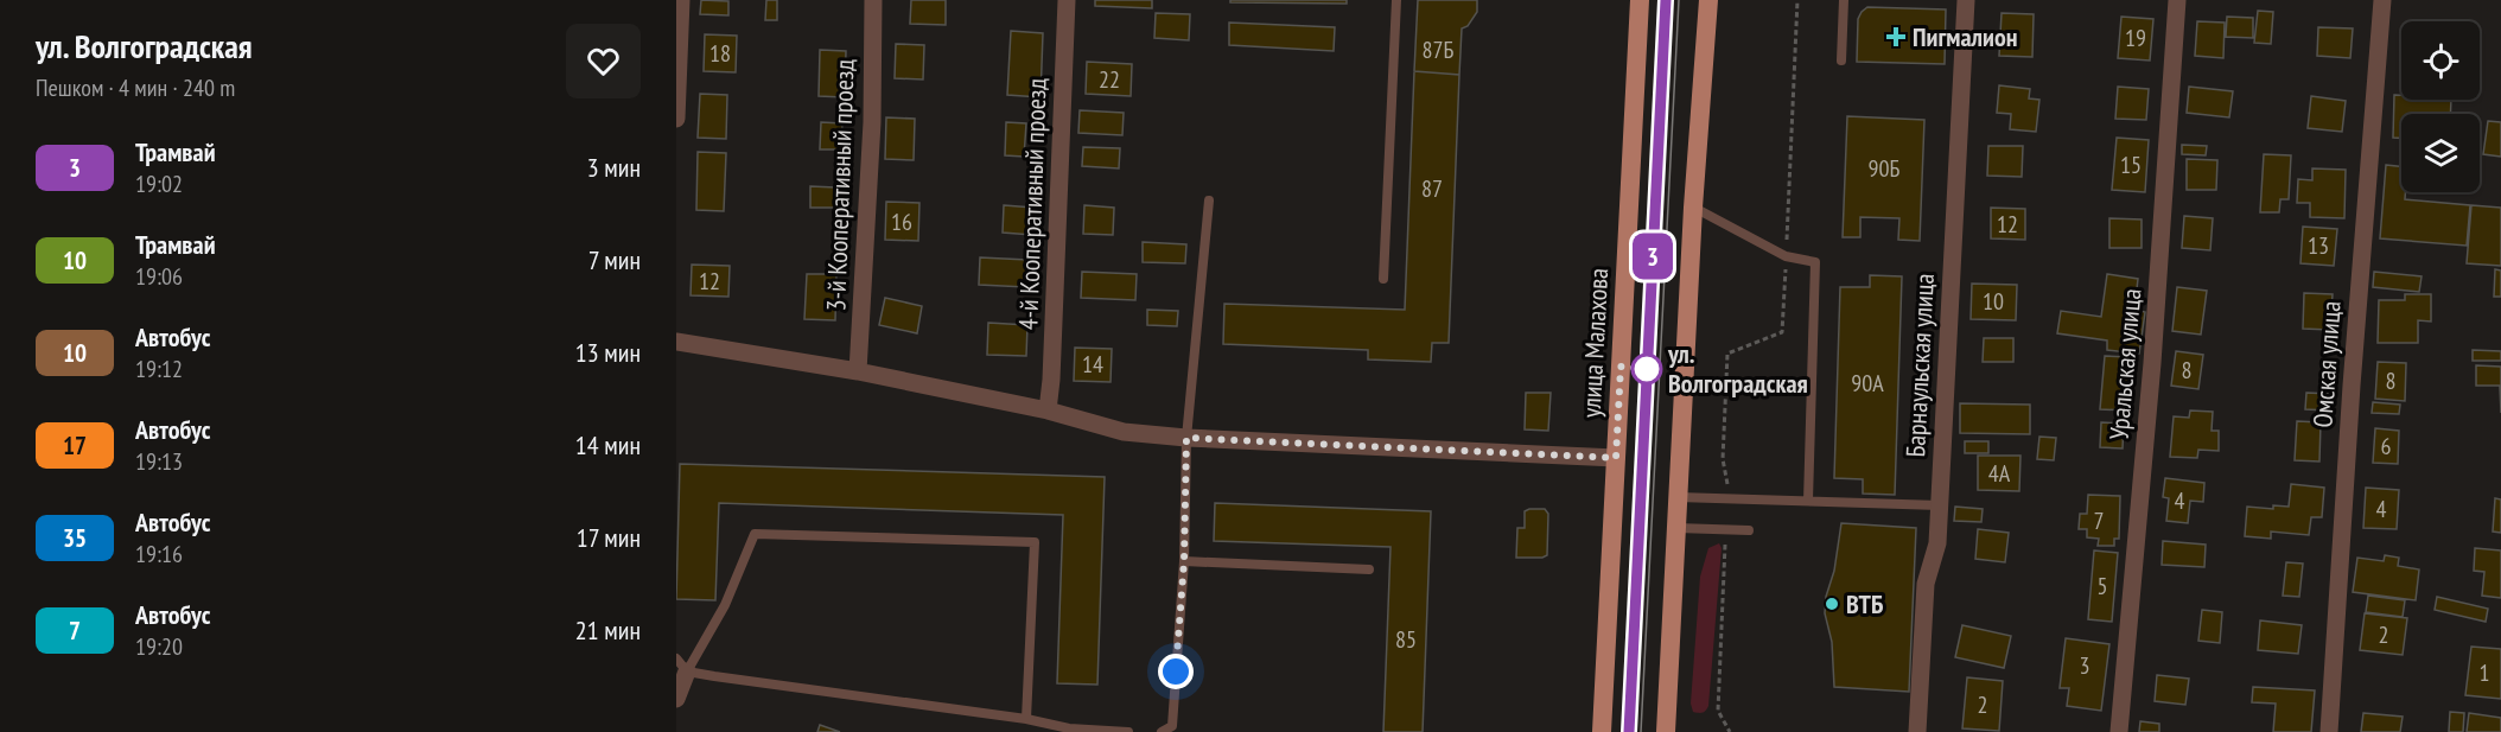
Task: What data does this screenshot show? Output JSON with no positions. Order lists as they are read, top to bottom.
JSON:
{
  "streets": {
    "main road": ["улица Малахова"],
    "street": [
      "3-й Кооперативный проезд",
      "4-й Кооперативный проезд",
      "Уральская улица",
      "Омская улица",
      "Барнаульская улица"
    ]
  },
  "places": {
    "health": ["Пигмалион"],
    "other": ["ул. Волгоградская", "ВТБ"]
  },
  "lines": ["tram line 3"],
  "house_numbers": [
    "19",
    "87Б",
    "18",
    "22",
    "15",
    "90Б",
    "87",
    "16",
    "12",
    "13",
    "12",
    "10",
    "14",
    "8",
    "8",
    "90А",
    "6",
    "4А",
    "4",
    "4",
    "7",
    "5",
    "2",
    "85",
    "3",
    "1",
    "2"
  ],
  "page": {
    "heading": ["ул. Волгоградская", "Пешком · 4 мин · 240 m"],
    "on_map": "3",
    "list": [
      {
        "mark": "3",
        "name": "Трамвай",
        "note": "19:02",
        "value": "3 мин"
      },
      {
        "mark": "10",
        "name": "Трамвай",
        "note": "19:06",
        "value": "7 мин"
      },
      {
        "mark": "10",
        "name": "Автобус",
        "note": "19:12",
        "value": "13 мин"
      },
      {
        "mark": "17",
        "name": "Автобус",
        "note": "19:13",
        "value": "14 мин"
      },
      {
        "mark": "35",
        "name": "Автобус",
        "note": "19:16",
        "value": "17 мин"
      },
      {
        "mark": "7",
        "name": "Автобус",
        "note": "19:20",
        "value": "21 мин"
      }
    ]
  }
}
